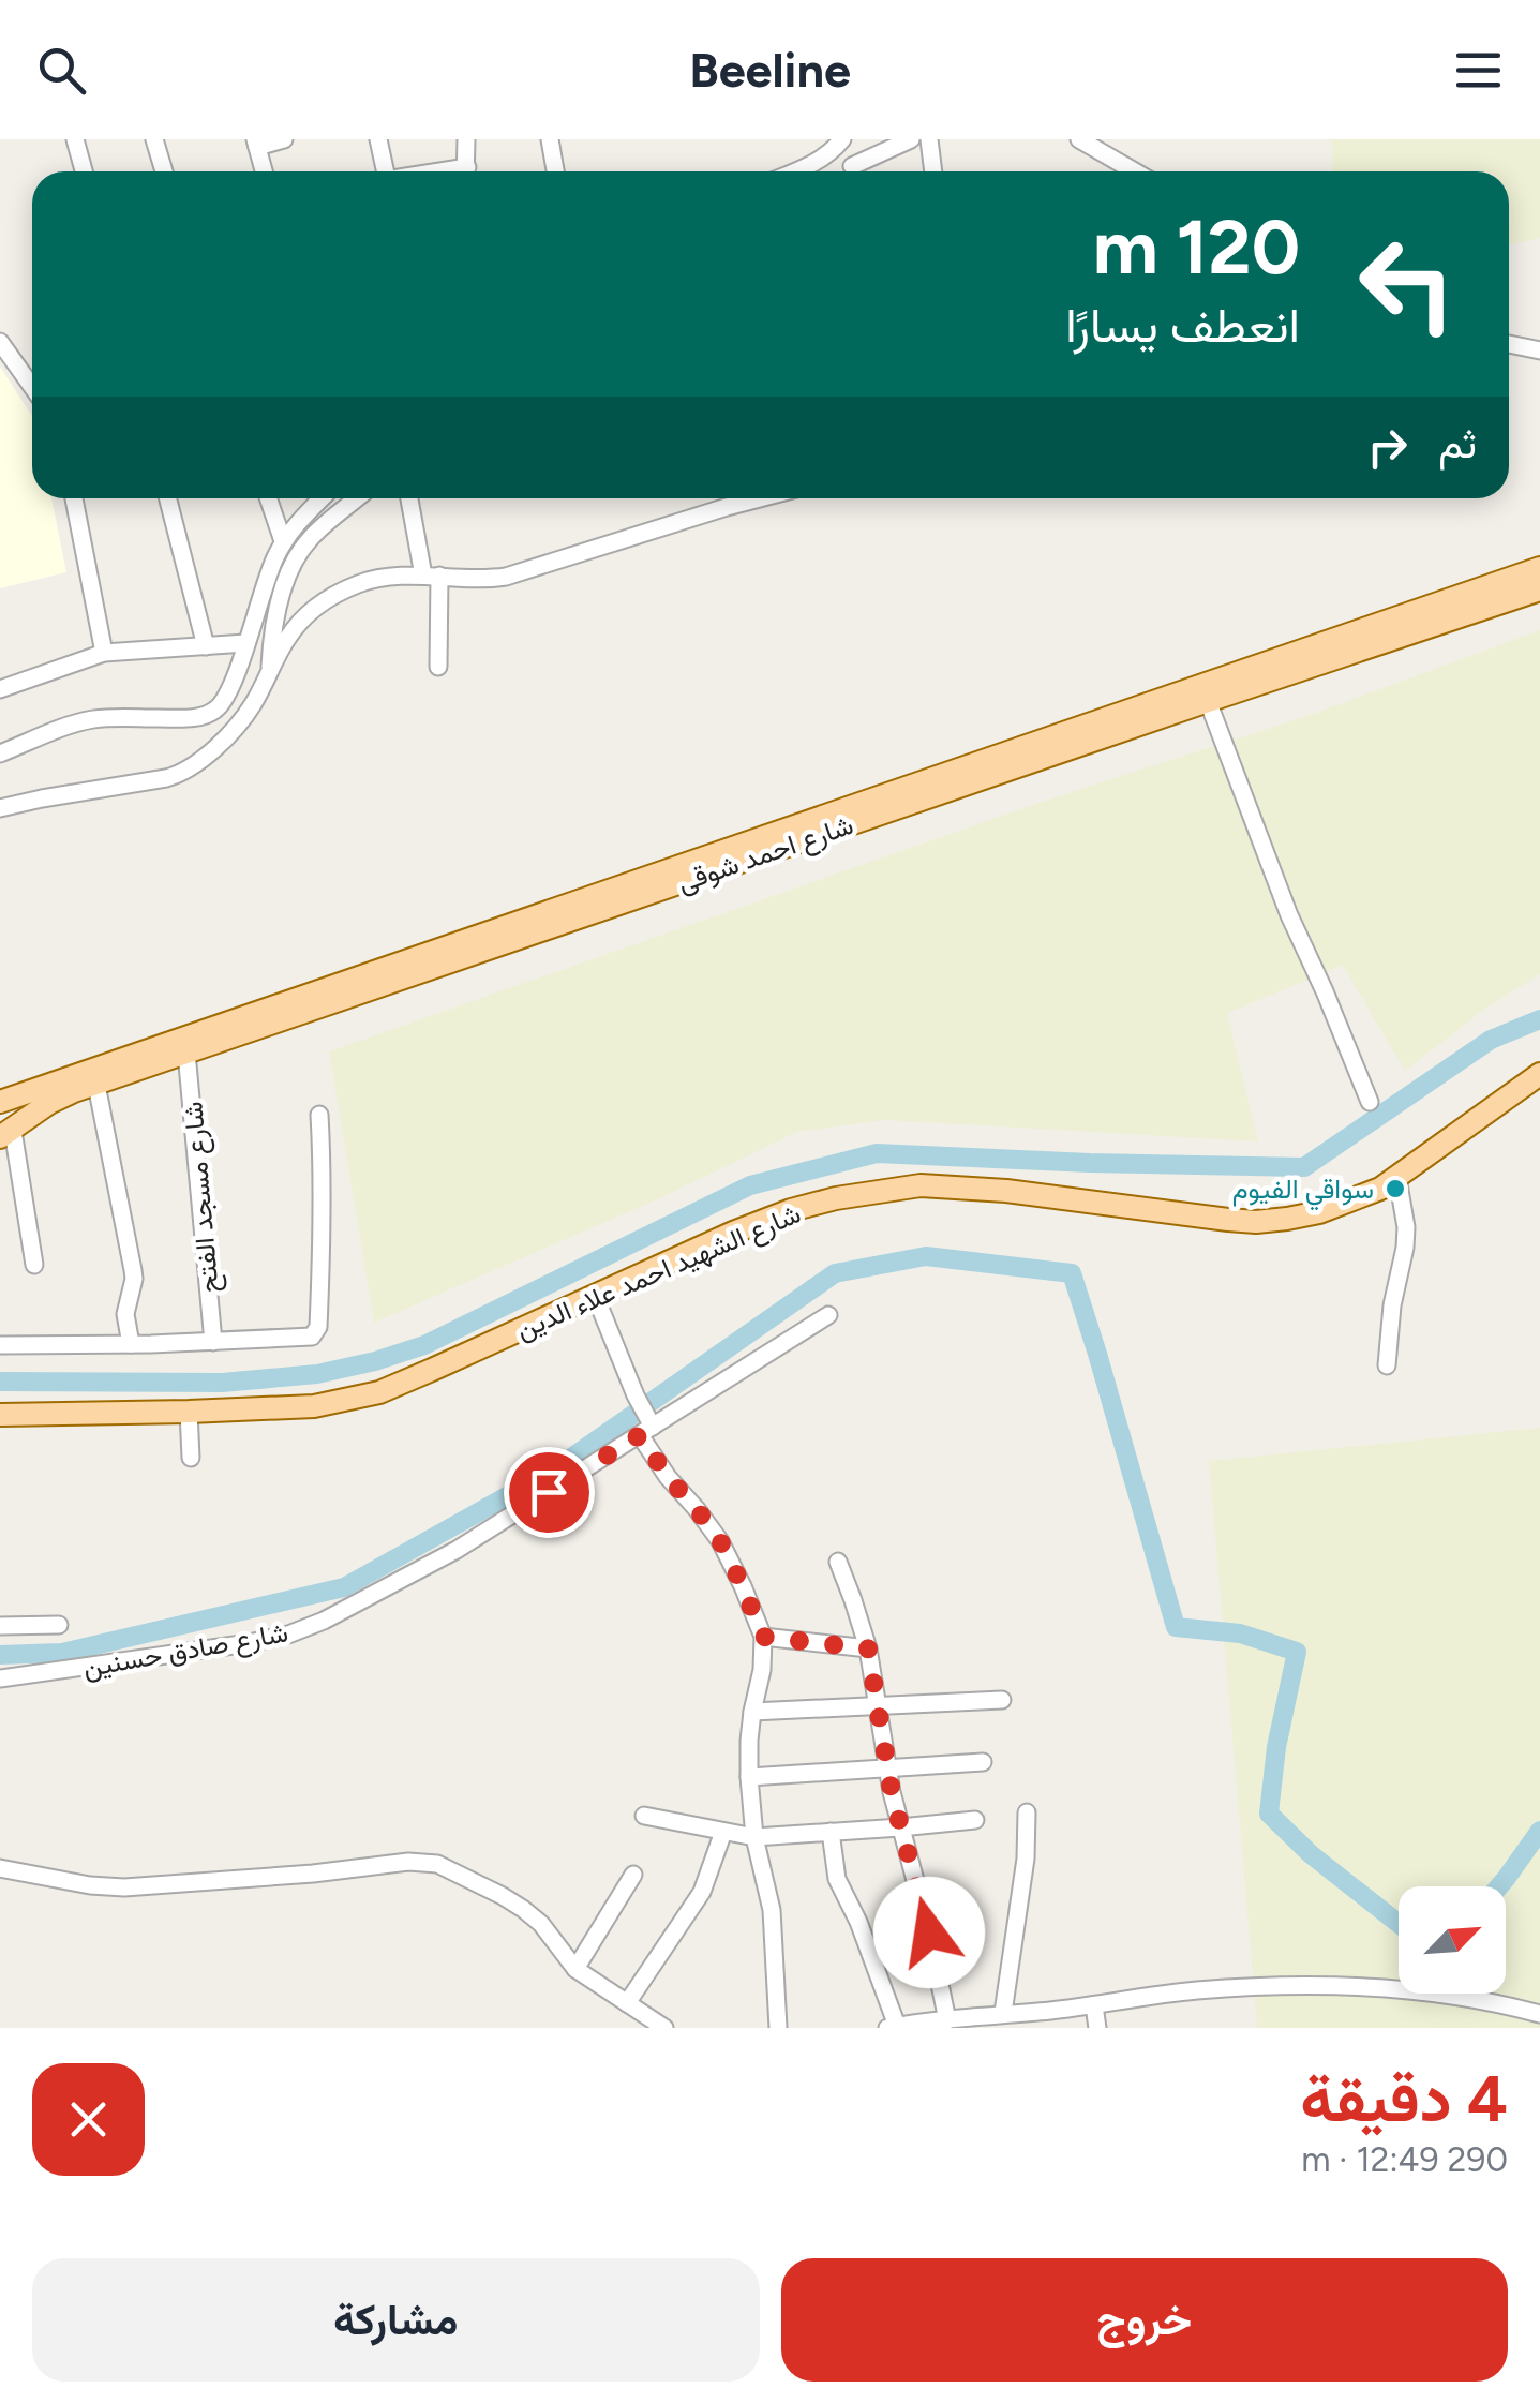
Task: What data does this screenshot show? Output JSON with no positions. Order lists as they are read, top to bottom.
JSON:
{
  "streets": {
    "main road": ["شارع احمد شوقى", "شارع الشهيد احمد علاء الدين"],
    "street": ["شارع مسجد الفتح", "شارع صادق حسنين"]
  },
  "crossings": [
    ["شارع احمد شوقى", "شارع مسجد الفتح"]
  ],
  "places": ["سواقي الفيوم"],
  "north": "top right",
  "page": {
    "header": "Beeline",
    "turn": ["120 m", "انعطف يسارًا"],
    "then": "ثم",
    "heading": ["4 دقيقة", "290 m · 12:49"],
    "buttons": ["خروج", "مشاركة"]
  }
}
